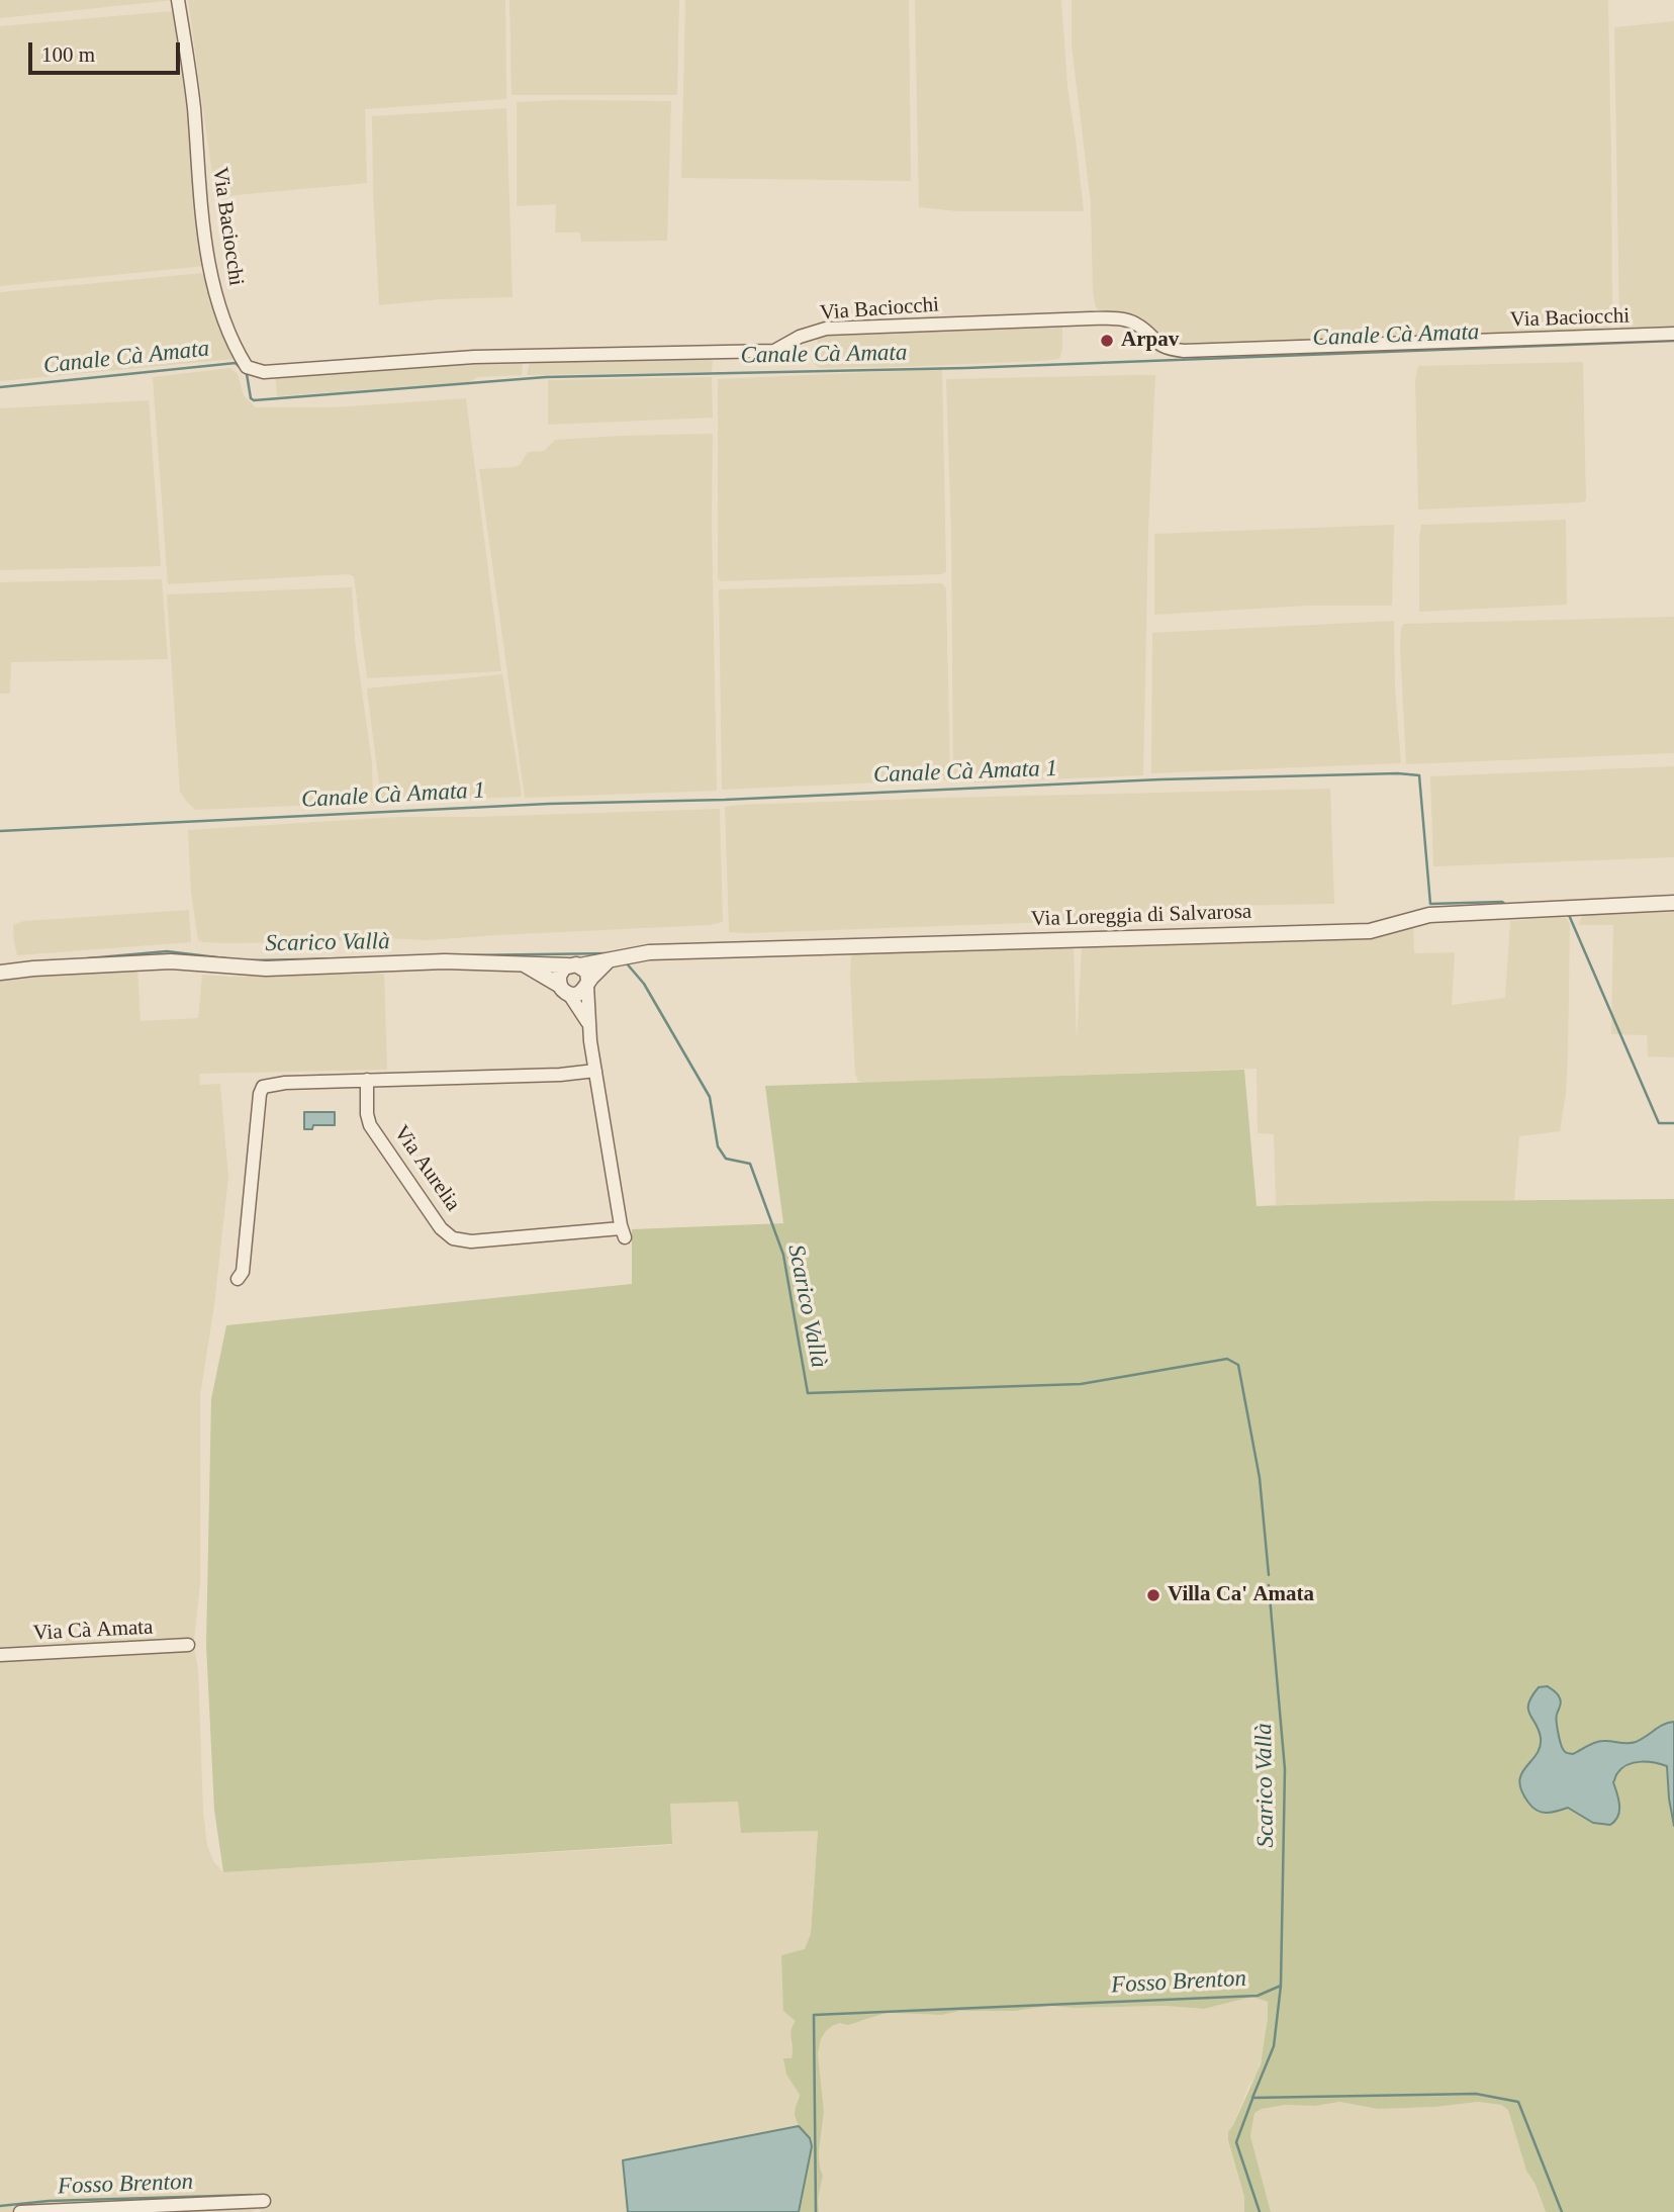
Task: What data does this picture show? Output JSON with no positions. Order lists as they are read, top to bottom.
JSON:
{
  "streets": {
    "street": [
      "Via Baciocchi",
      "Via Loreggia di Salvarosa",
      "Via Aurelia",
      "Via Cà Amata"
    ]
  },
  "water": [
    "Canale Cà Amata",
    "Canale Cà Amata 1",
    "Scarico Vallà",
    "Fosso Brenton"
  ],
  "places": ["Arpav", "Villa Ca' Amata"],
  "scale_bar": "100 m"
}
